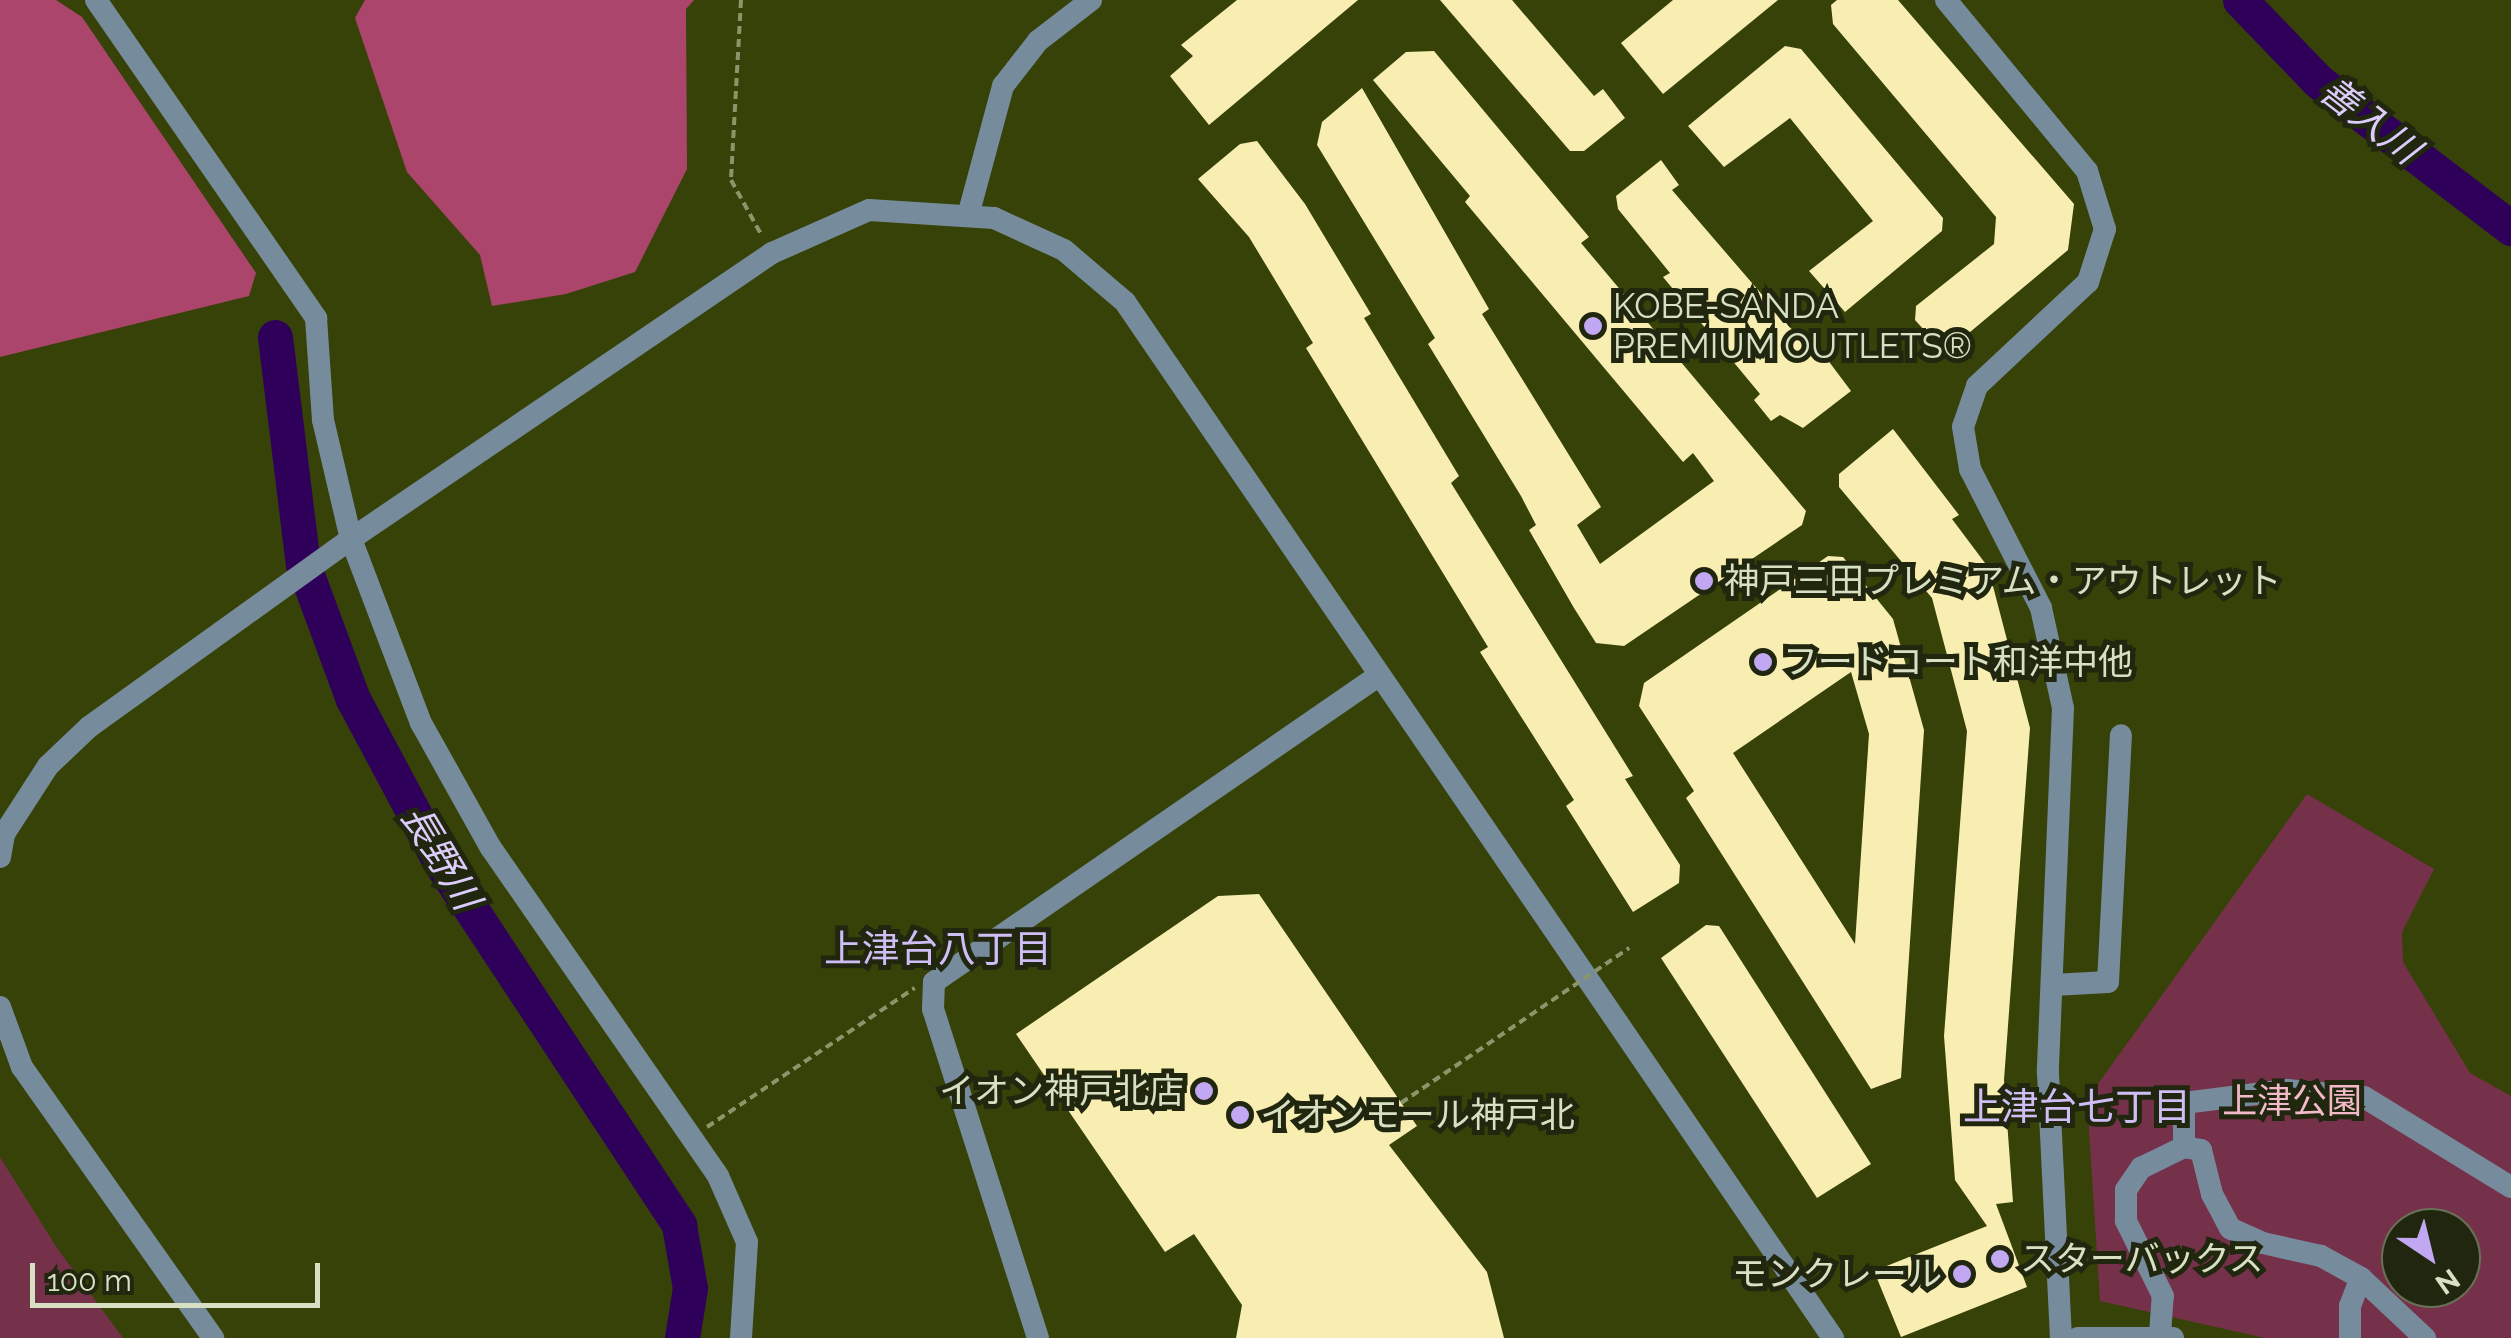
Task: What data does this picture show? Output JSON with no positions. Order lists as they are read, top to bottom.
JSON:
{
  "districts": ["上津台八丁目", "上津台七丁目"],
  "water": ["善入川", "長野川"],
  "parks": ["上津公園"],
  "places": [
    "KOBE-SANDA PREMIUM OUTLETS®",
    "神戸三田プレミアム・アウトレット",
    "フードコート和洋中他",
    "イオン神戸北店",
    "イオンモール神戸北",
    "スターバックス",
    "モンクレール"
  ],
  "scale_bar": "100 m",
  "north": "bottom right"
}
